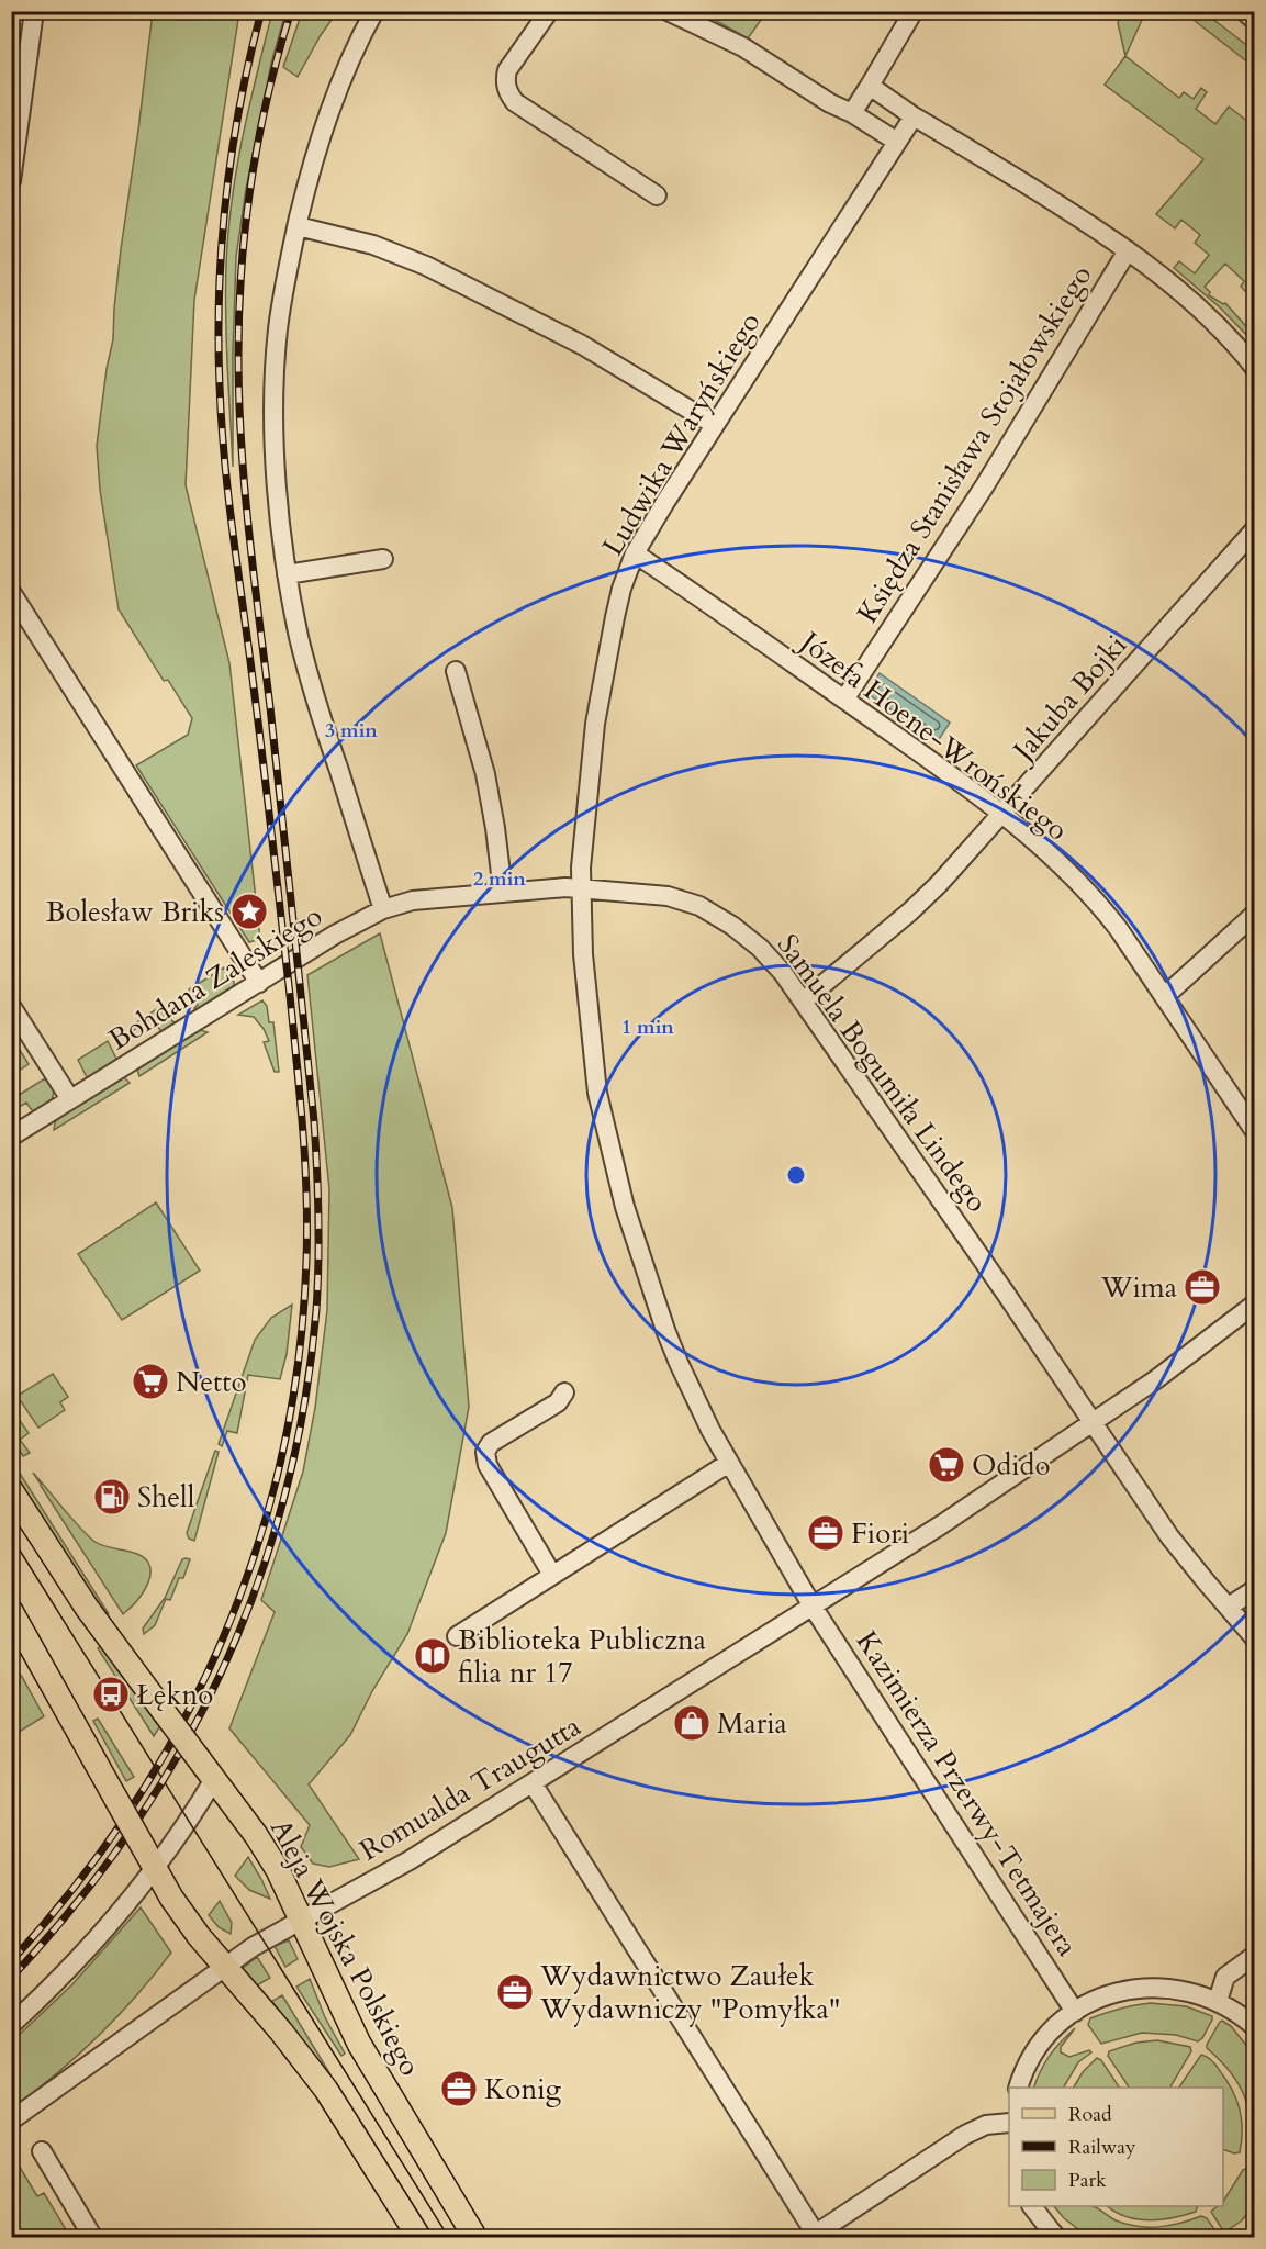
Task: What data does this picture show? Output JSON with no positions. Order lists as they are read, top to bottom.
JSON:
{
  "streets": {
    "main road": ["Aleja Wojska Polskiego"],
    "street": [
      "Ludwika Waryńskiego",
      "Księdza Stanisława Stojałowskiego",
      "Jakuba Bojki",
      "Józefa Hoene-Wrońskiego",
      "Bohdana Zaleskiego",
      "Samuela Bogumiła Lindego",
      "Romualda Traugutta",
      "Kazimierza Przerwy-Tetmajera"
    ]
  },
  "crossings": [
    ["Ludwika Waryńskiego", "Józefa Hoene-Wrońskiego"],
    ["Ludwika Waryńskiego", "Samuela Bogumiła Lindego"],
    ["Ludwika Waryńskiego", "Romualda Traugutta"],
    ["Ludwika Waryńskiego", "Kazimierza Przerwy-Tetmajera"],
    ["Księdza Stanisława Stojałowskiego", "Józefa Hoene-Wrońskiego"],
    ["Jakuba Bojki", "Józefa Hoene-Wrońskiego"],
    ["Jakuba Bojki", "Samuela Bogumiła Lindego"],
    ["Bohdana Zaleskiego", "Samuela Bogumiła Lindego"],
    ["Samuela Bogumiła Lindego", "Romualda Traugutta"],
    ["Romualda Traugutta", "Kazimierza Przerwy-Tetmajera"],
    ["Romualda Traugutta", "Aleja Wojska Polskiego"]
  ],
  "places": {
    "place": ["Bolesław Briks"],
    "office": [
      "Wima",
      "Fiori",
      "Wydawnictwo Zaułek Wydawniczy \"Pomyłka\"",
      "Konig"
    ],
    "supermarket": ["Netto", "Odido"],
    "fuel station": ["Shell"],
    "library": ["Biblioteka Publiczna filia nr 17"],
    "bus stop": ["Łękno"],
    "shop": ["Maria"]
  },
  "legend": ["Road", "Railway", "Park"],
  "rings": ["3 min", "2 min", "1 min"]
}
